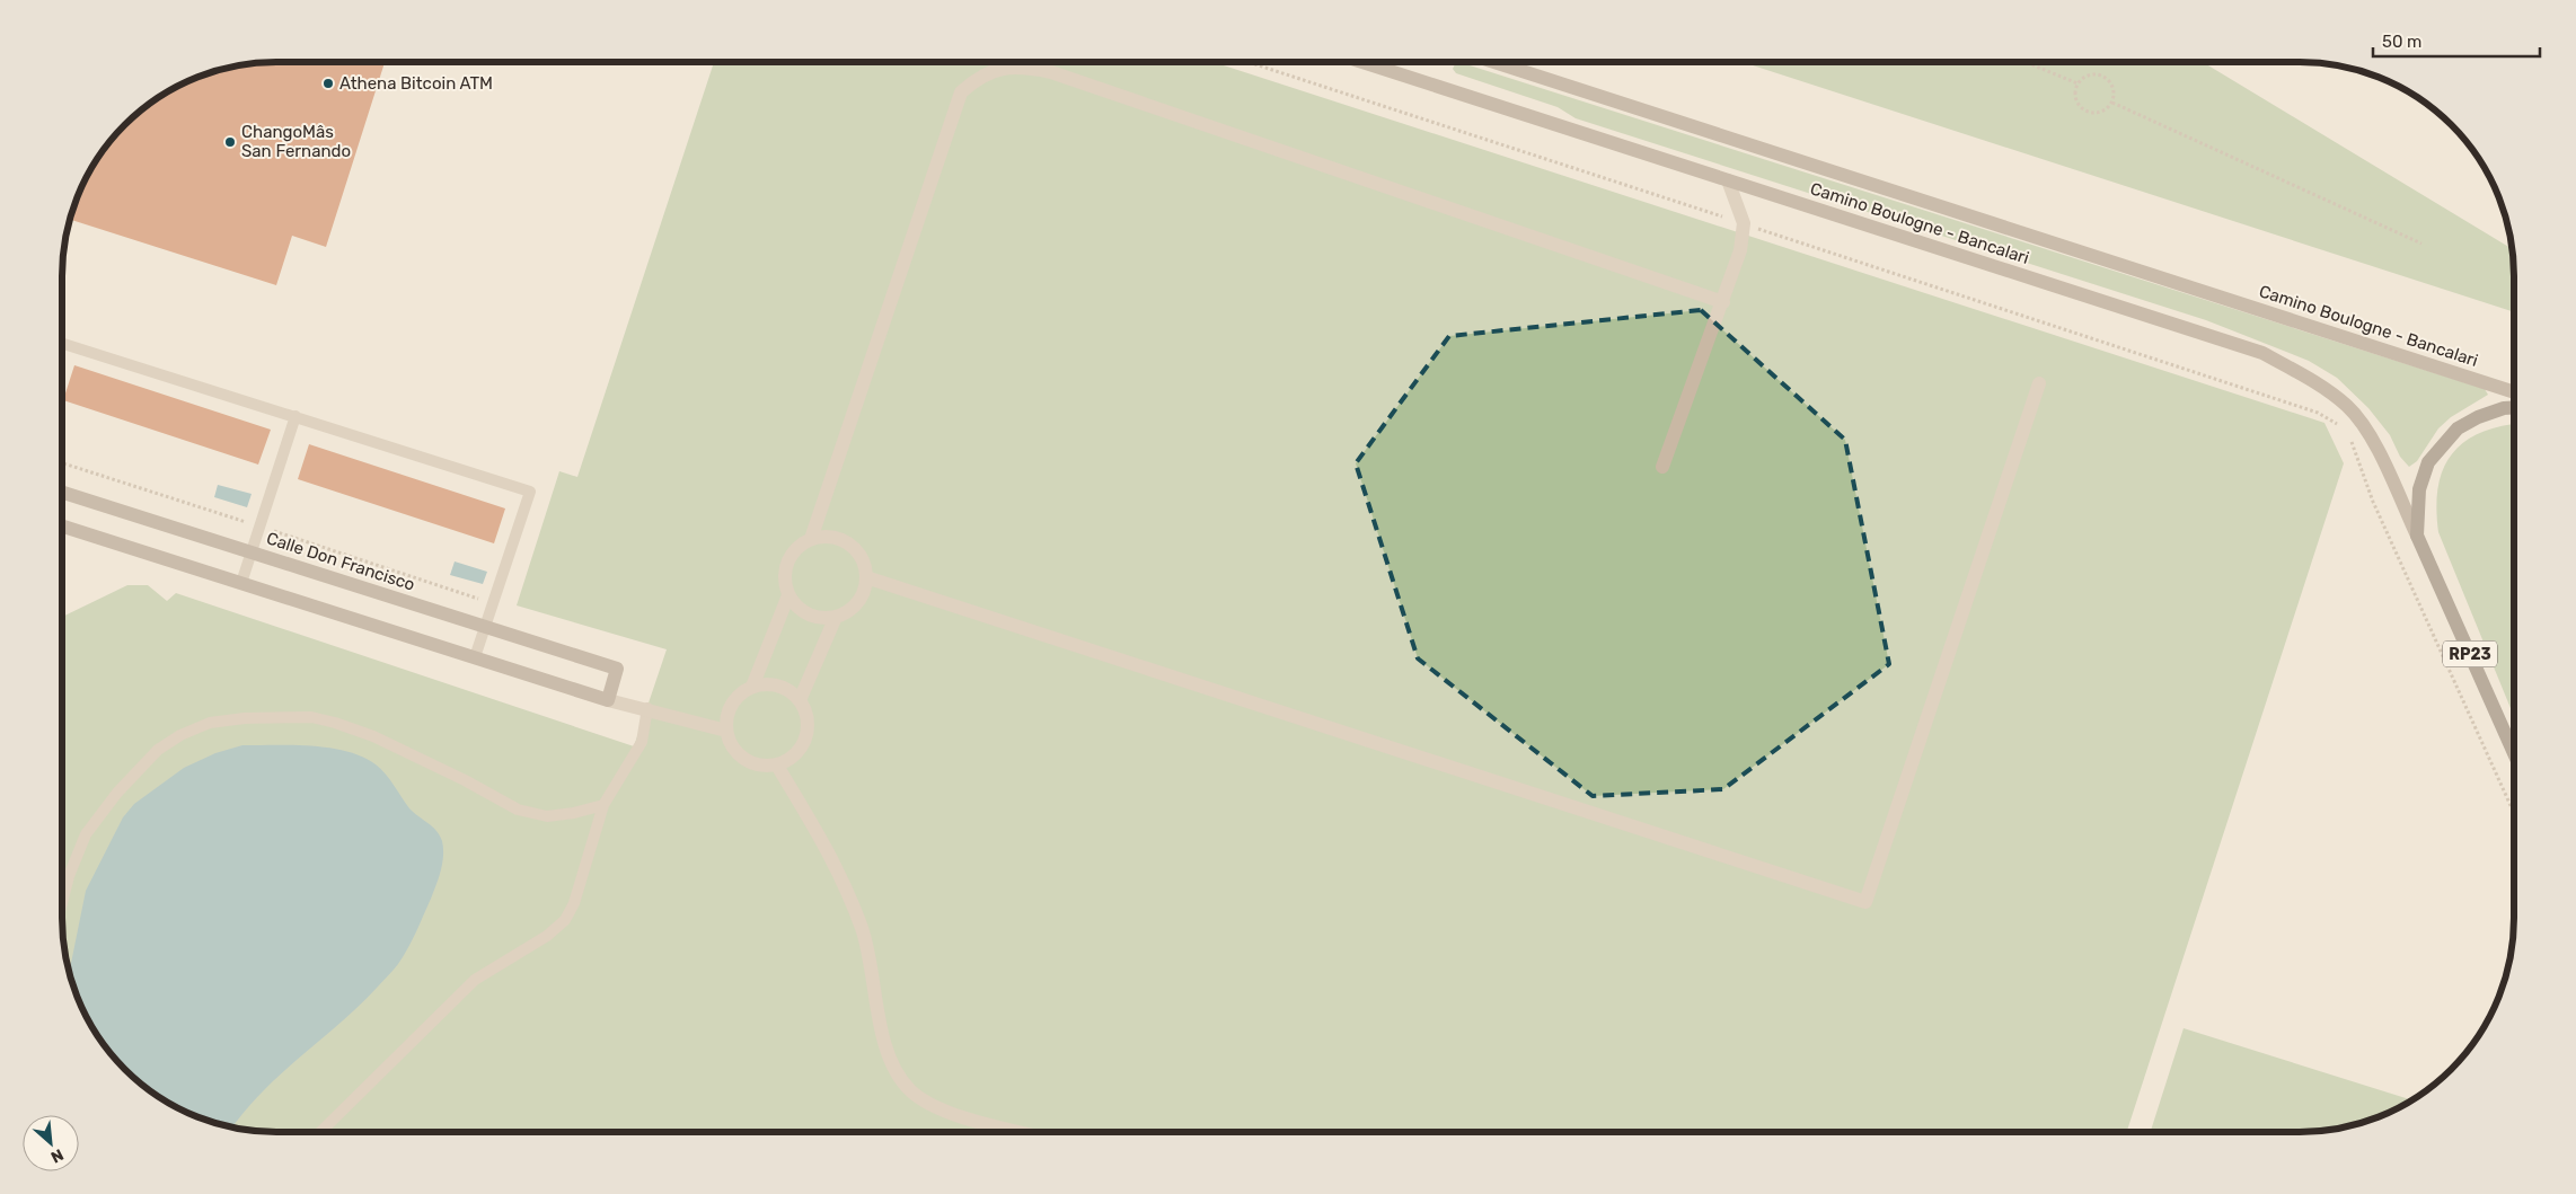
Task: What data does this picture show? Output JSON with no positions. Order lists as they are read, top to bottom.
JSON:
{
  "streets": {
    "main road": ["Camino Boulogne - Bancalari", "Calle Don Francisco", "RP23"]
  },
  "crossings": [
    ["Camino Boulogne - Bancalari", "RP23"]
  ],
  "places": ["Athena Bitcoin ATM", "ChangoMâs San Fernando"],
  "scale_bar": "50 m",
  "north": "bottom right"
}
